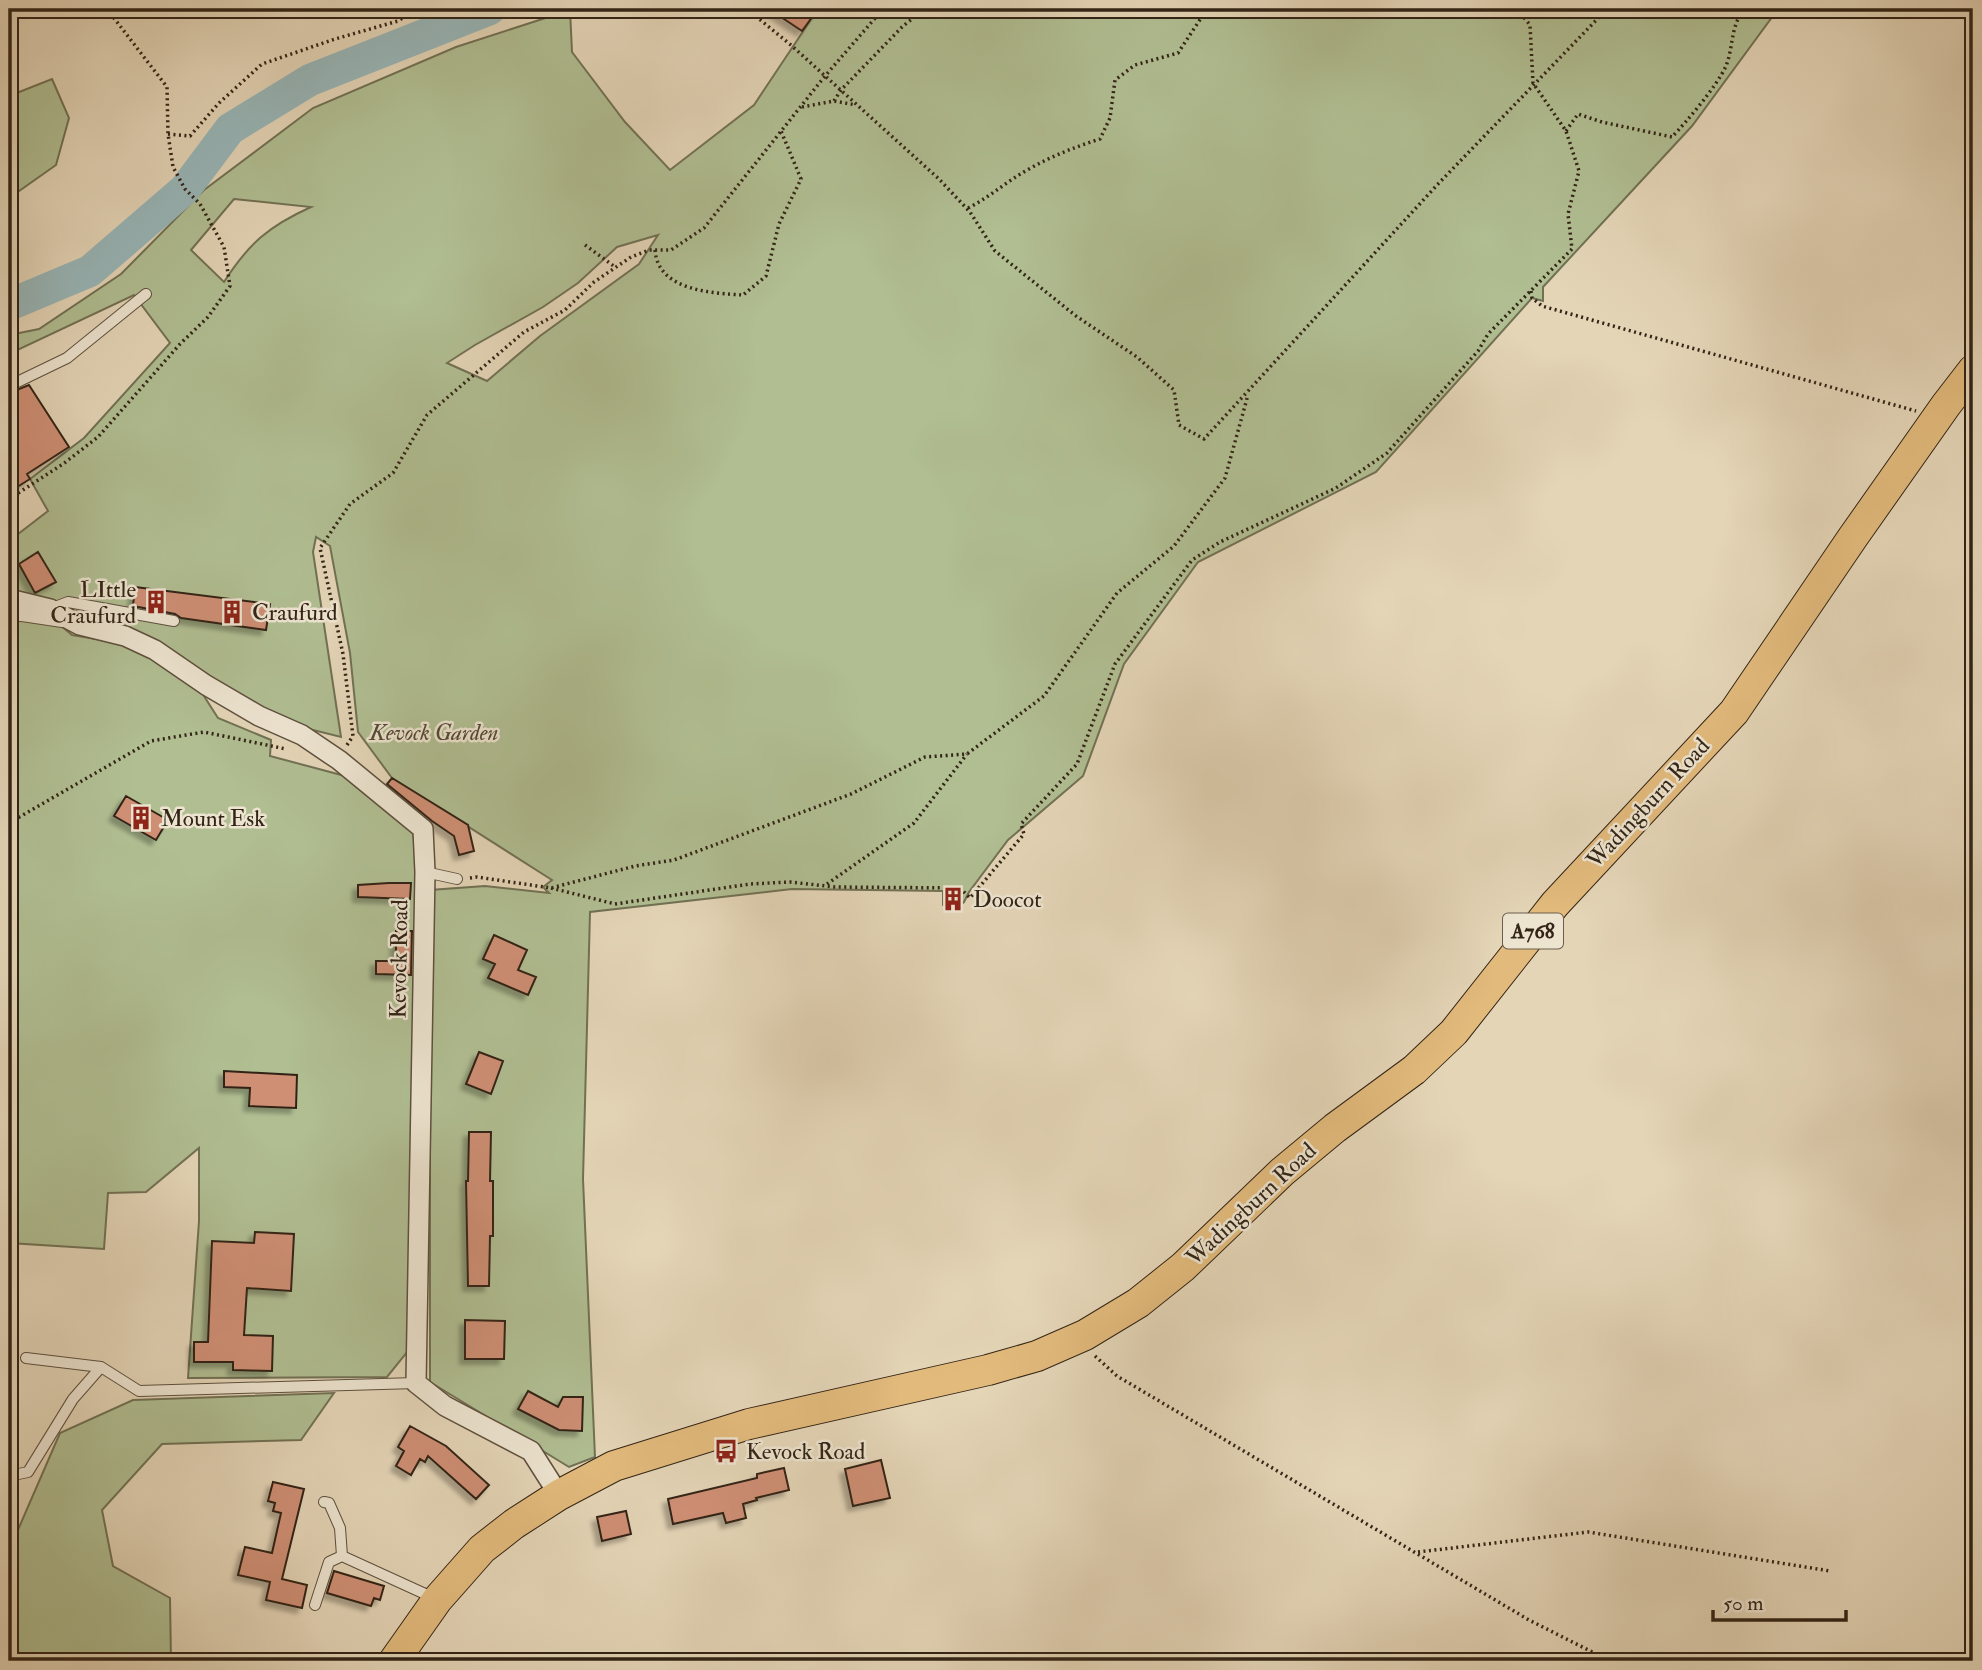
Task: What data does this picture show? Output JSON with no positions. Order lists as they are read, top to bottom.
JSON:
{
  "streets": {
    "main road": ["Wadingburn Road", "A768"],
    "street": ["Kevock Road"]
  },
  "crossings": [
    ["Wadingburn Road", "A768"]
  ],
  "parks": ["Kevock Garden"],
  "places": {
    "building": [
      "LIttle Craufurd",
      "Craufurd",
      "Mount Esk",
      "Doocot"
    ],
    "bus stop": ["Kevock Road"]
  },
  "scale_bar": "50 m"
}
